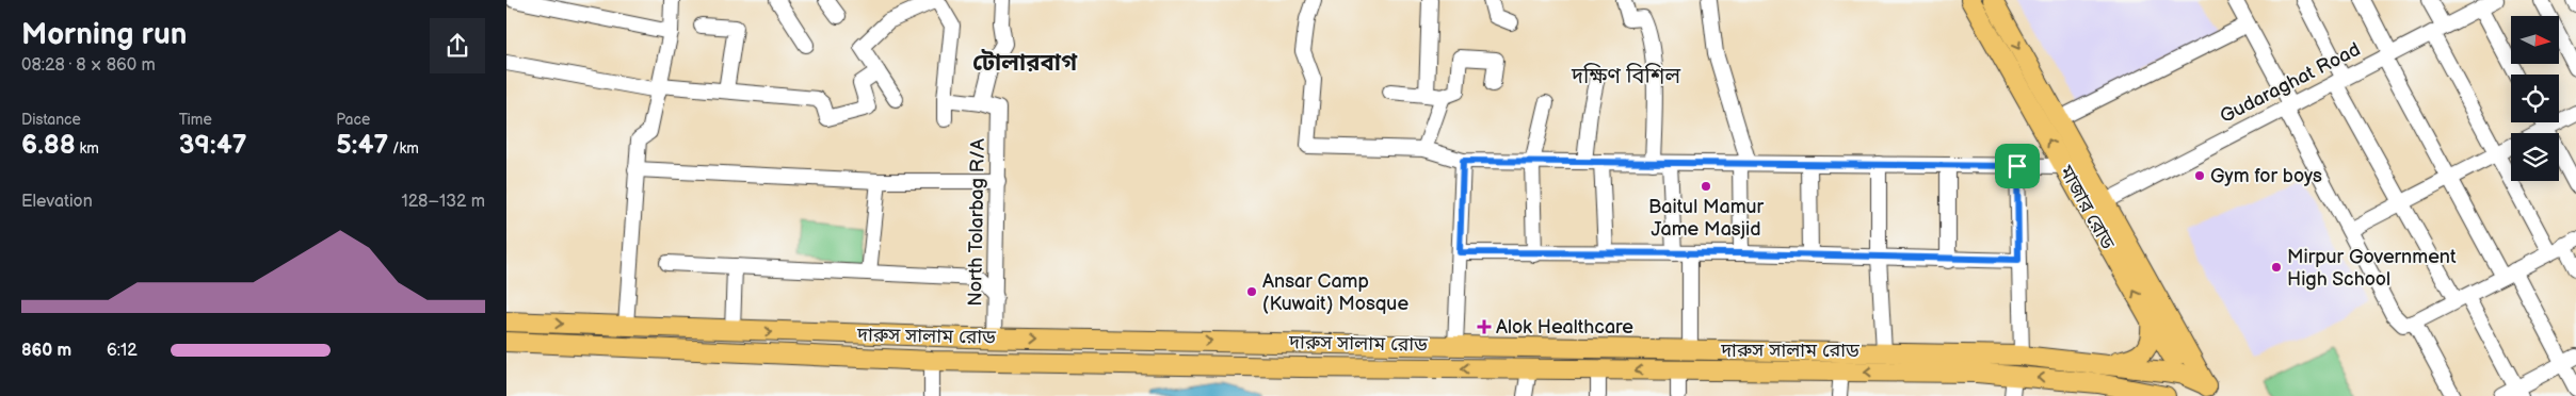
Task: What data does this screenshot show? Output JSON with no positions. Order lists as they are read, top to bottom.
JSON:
{
  "streets": {
    "main road": ["মাজার রোড", "দারুস সালাম রোড"],
    "street": ["Gudaraghat Road", "North Tolarbag R/A"]
  },
  "crossings": [
    ["Gudaraghat Road", "মাজার রোড"],
    ["মাজার রোড", "দারুস সালাম রোড"],
    ["North Tolarbag R/A", "দারুস সালাম রোড"]
  ],
  "districts": ["টোলারবাগ", "দক্ষিণ বিশিল"],
  "places": {
    "other": [
      "Gym for boys",
      "Baitul Mamur Jame Masjid",
      "Mirpur Government High School",
      "Ansar Camp (Kuwait) Mosque"
    ],
    "health": ["Alok Healthcare"]
  },
  "north": "right",
  "page": {
    "heading": ["Morning run", "08:28 · 8 × 860 m"],
    "stats": [
      ["Distance", "6.88 km"],
      ["Time", "39:47"],
      ["Pace", "5:47 /km"]
    ],
    "chart": ["Elevation", "128–132 m"],
    "list": [
      {
        "name": "860 m",
        "note": "6:12"
      }
    ]
  }
}
